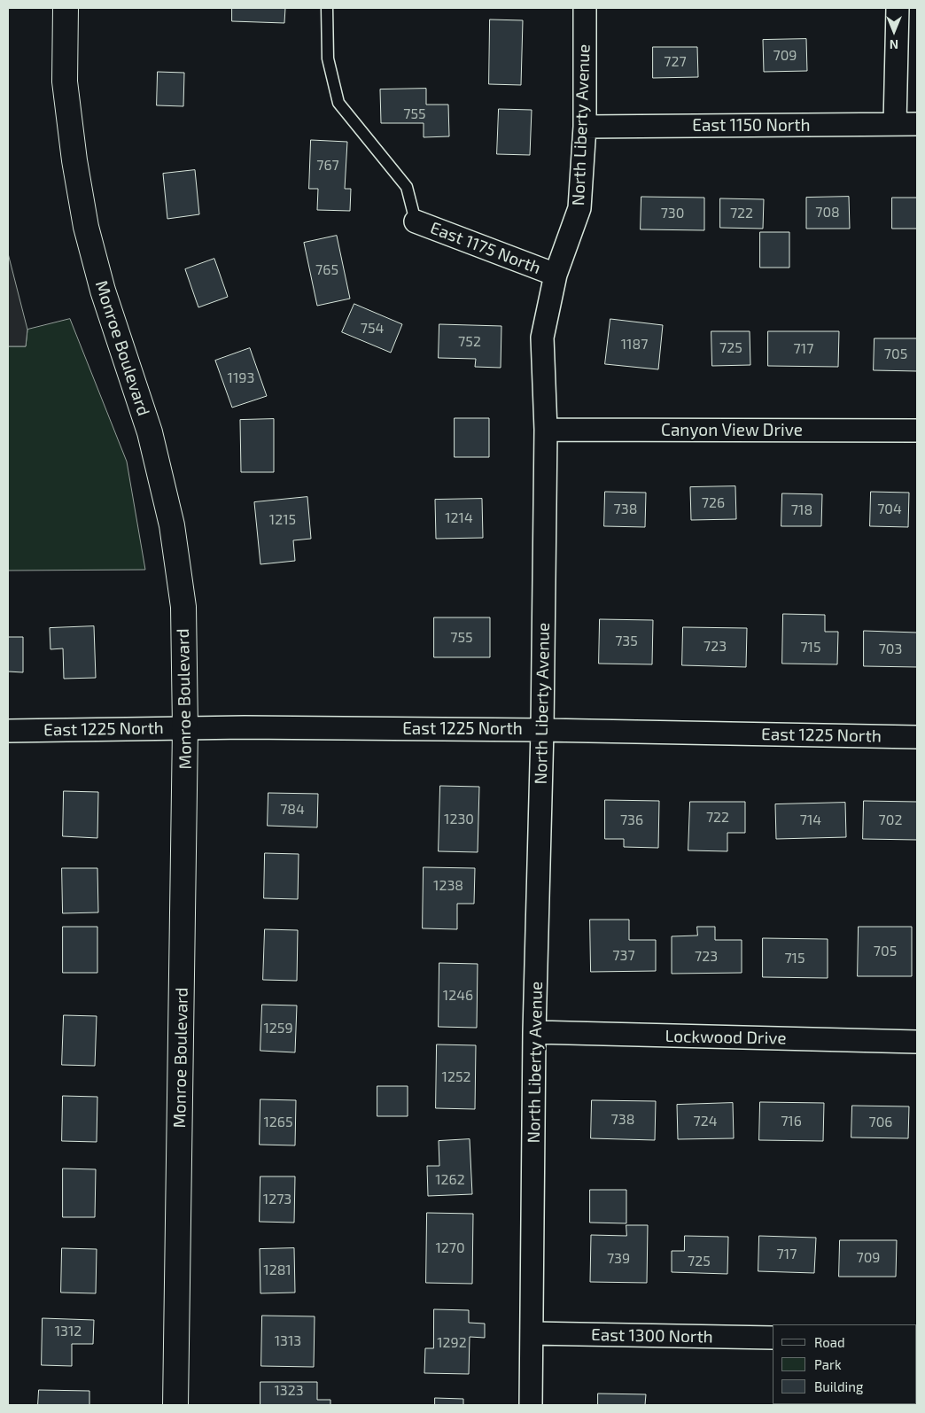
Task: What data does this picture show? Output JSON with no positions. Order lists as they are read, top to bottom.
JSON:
{
  "streets": {
    "street": [
      "North Liberty Avenue",
      "East 1150 North",
      "East 1175 North",
      "Monroe Boulevard",
      "Canyon View Drive",
      "East 1225 North",
      "Lockwood Drive",
      "East 1300 North"
    ]
  },
  "crossings": [
    ["North Liberty Avenue", "East 1150 North"],
    ["North Liberty Avenue", "East 1175 North"],
    ["North Liberty Avenue", "Canyon View Drive"],
    ["North Liberty Avenue", "East 1225 North"],
    ["North Liberty Avenue", "Lockwood Drive"],
    ["North Liberty Avenue", "East 1300 North"],
    ["Monroe Boulevard", "East 1225 North"]
  ],
  "house_numbers": [
    "709",
    "727",
    "755",
    "767",
    "708",
    "730",
    "722",
    "765",
    "754",
    "752",
    "1187",
    "725",
    "717",
    "705",
    "1193",
    "726",
    "738",
    "704",
    "718",
    "1214",
    "1215",
    "755",
    "735",
    "723",
    "715",
    "703",
    "784",
    "722",
    "1230",
    "736",
    "714",
    "702",
    "1238",
    "705",
    "737",
    "723",
    "715",
    "1246",
    "1259",
    "1252",
    "738",
    "724",
    "716",
    "1265",
    "706",
    "1262",
    "1273",
    "1270",
    "717",
    "709",
    "739",
    "725",
    "1281",
    "1312",
    "1313",
    "1292",
    "1323"
  ],
  "legend": ["Road", "Park", "Building"],
  "north": "bottom"
}
